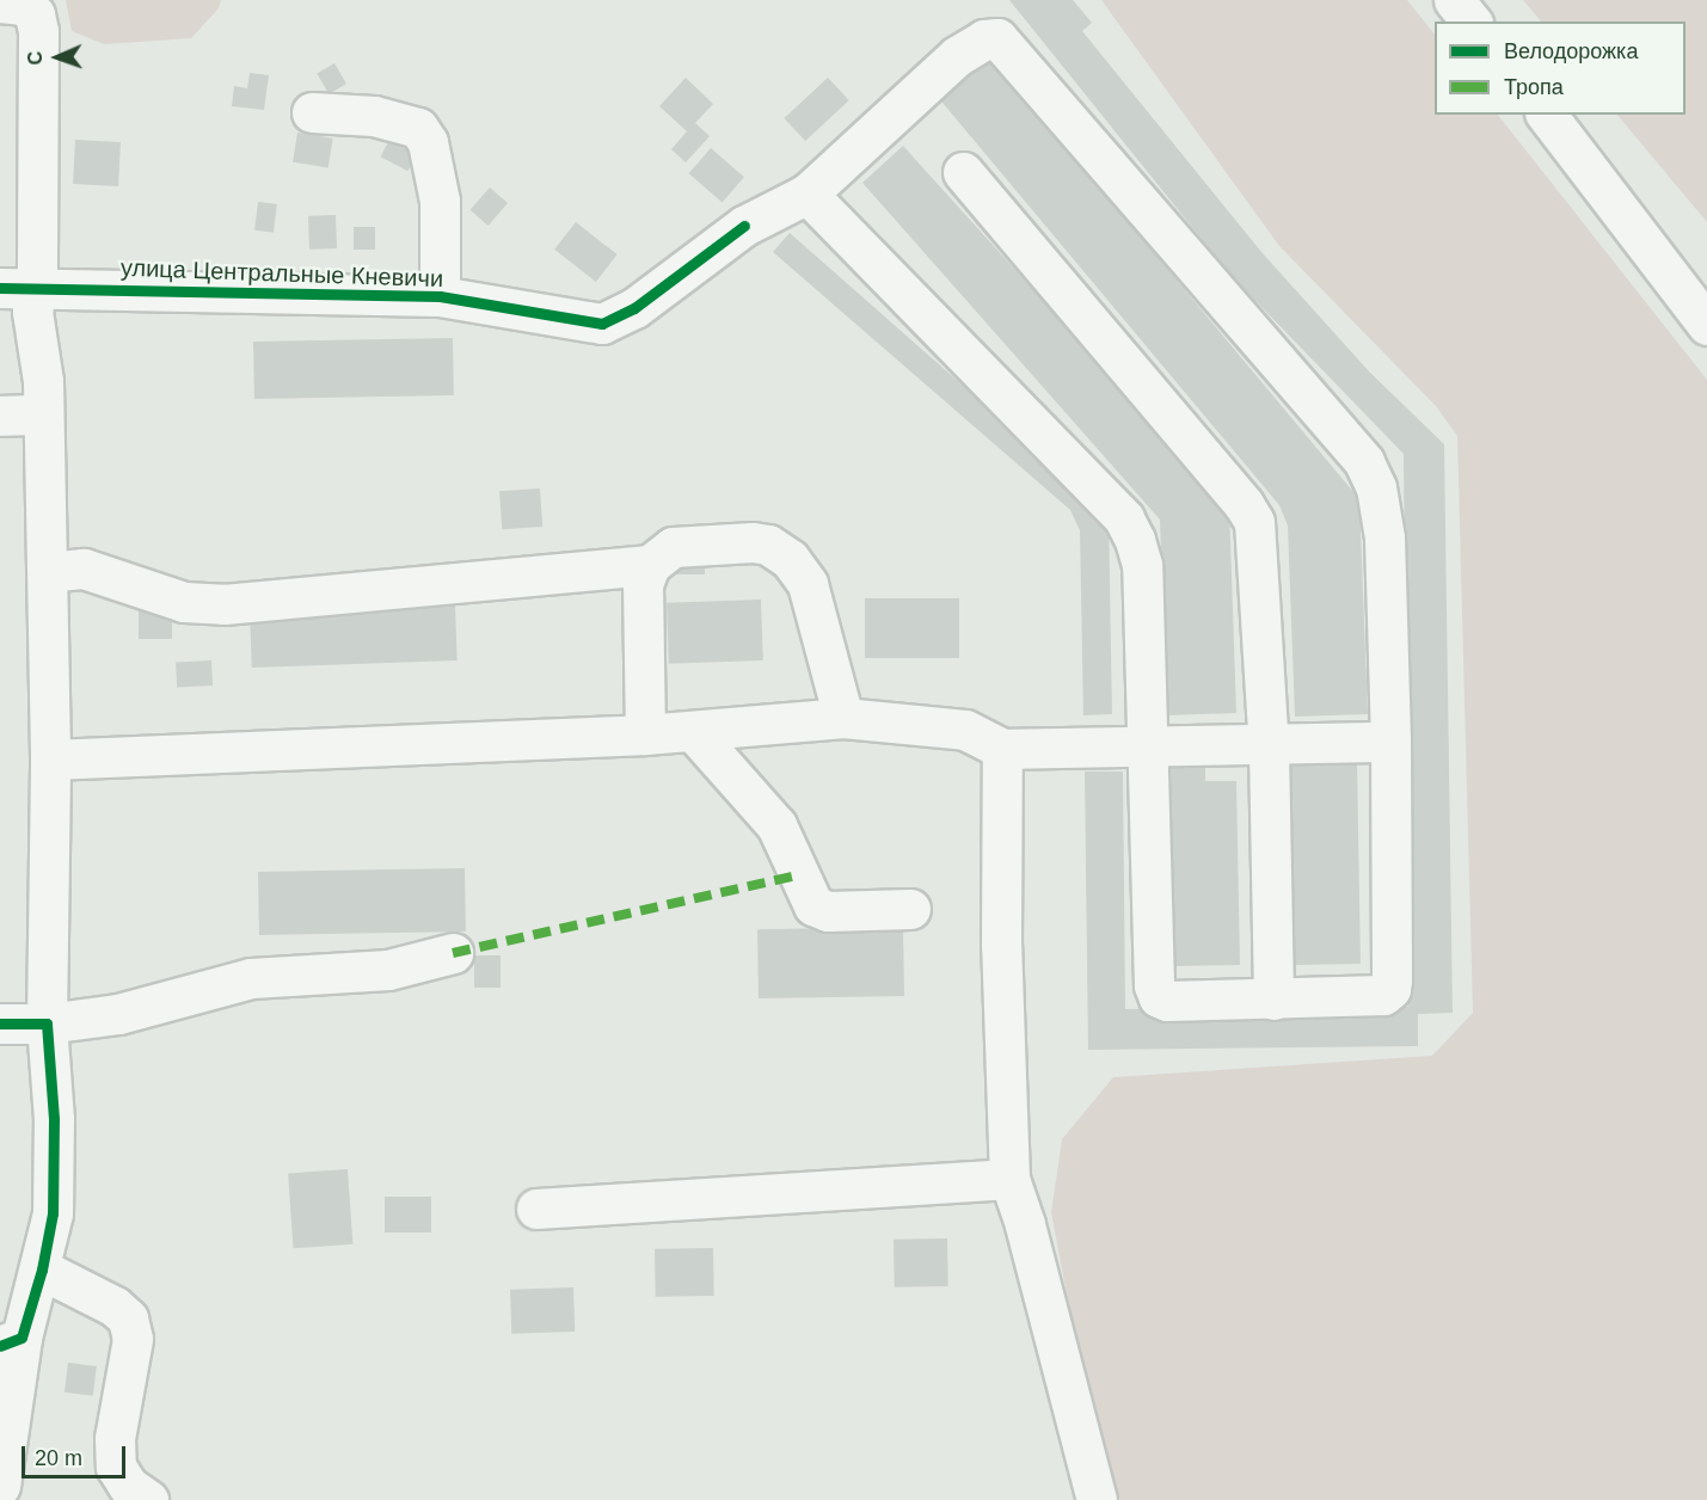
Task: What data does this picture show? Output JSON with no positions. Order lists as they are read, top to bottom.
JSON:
{
  "streets": {
    "street": ["улица Центральные Кневичи"]
  },
  "legend": ["Велодорожка", "Тропа"],
  "scale_bar": "20 m",
  "north": "left"
}
